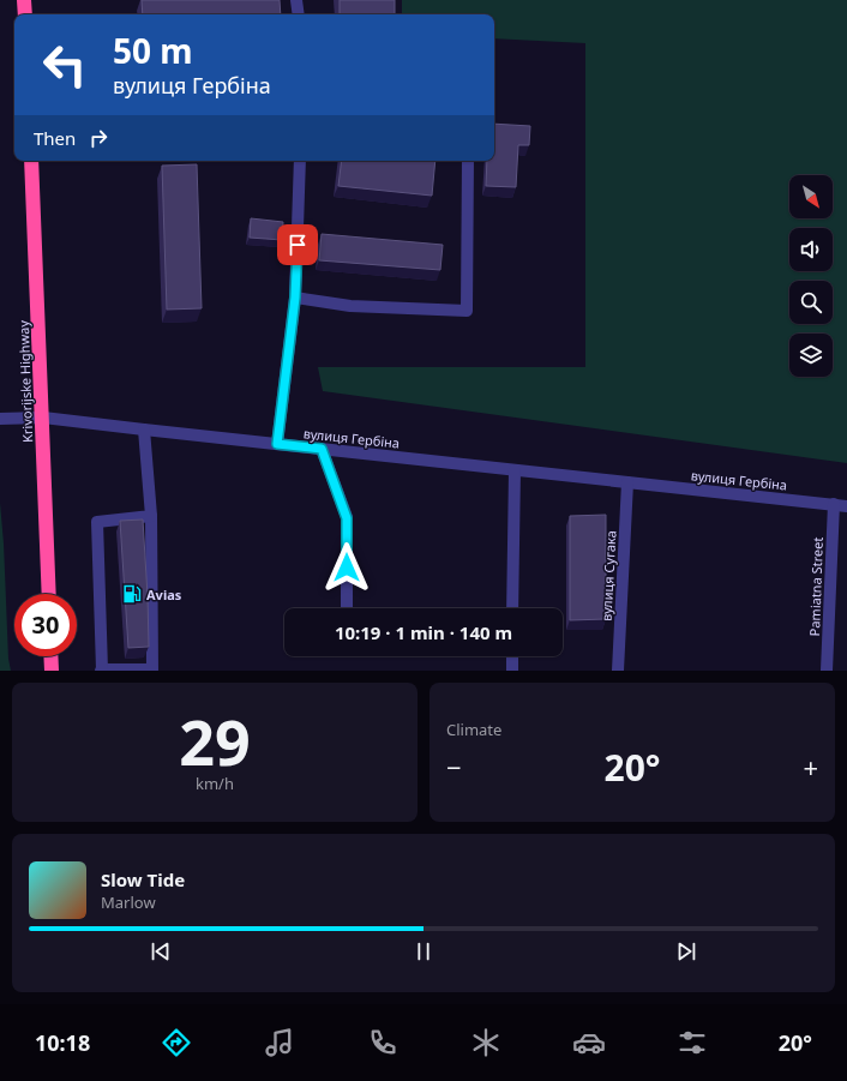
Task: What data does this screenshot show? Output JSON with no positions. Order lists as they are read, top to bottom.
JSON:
{
  "streets": {
    "highway": ["Krivorijske Highway"],
    "street": ["вулиця Гербіна", "вулиця Сугака", "Pamiatna Street"]
  },
  "crossings": [
    ["Krivorijske Highway", "вулиця Гербіна"],
    ["вулиця Гербіна", "вулиця Сугака"],
    ["вулиця Гербіна", "Pamiatna Street"]
  ],
  "places": {
    "fuel station": ["Avias"]
  },
  "north": "bottom right",
  "page": {
    "turn": ["50 m", "вулиця Гербіна"],
    "then": "Then",
    "limit": "30",
    "trip": "10:19 · 1 min · 140 m",
    "tile": [
      ["29", "km/h"],
      "Climate"
    ],
    "heat": ["−", "20°", "+"],
    "song": ["Slow Tide", "Marlow"],
    "tabs": ["10:18", "20°"]
  }
}
